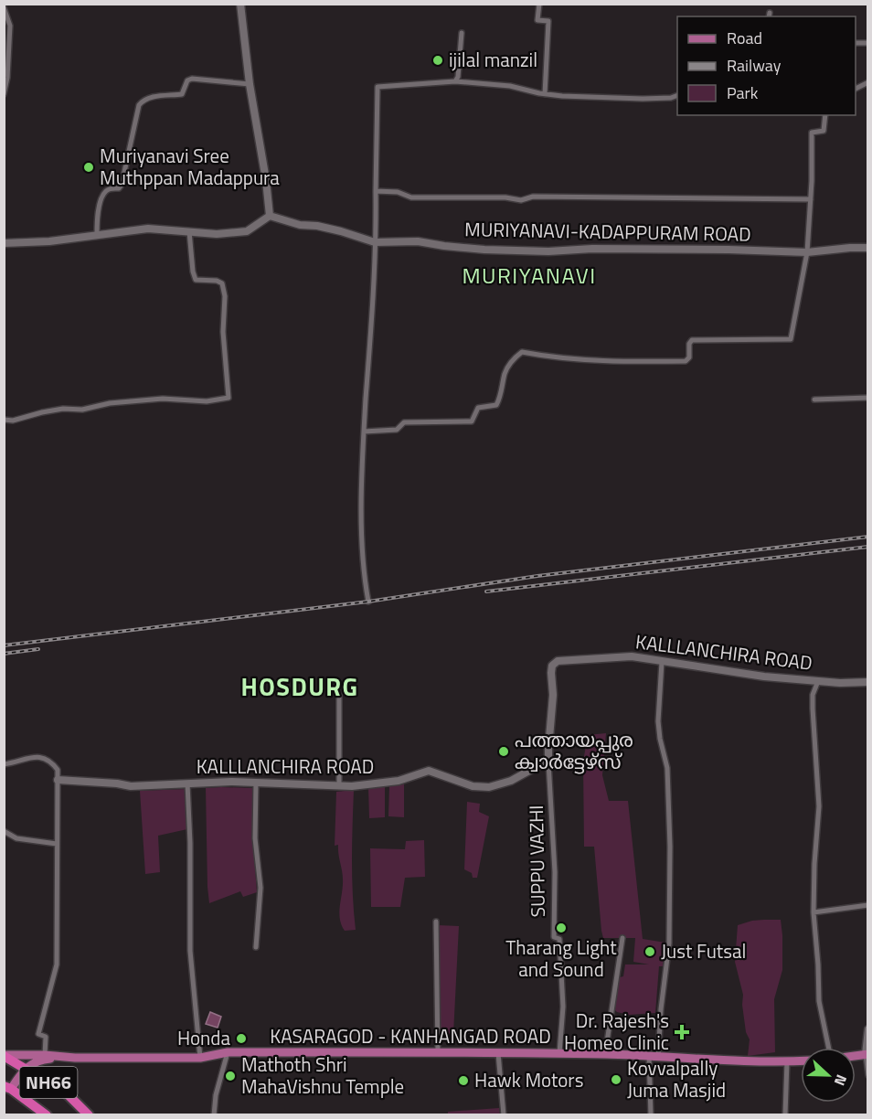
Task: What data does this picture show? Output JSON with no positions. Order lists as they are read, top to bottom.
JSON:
{
  "streets": {
    "highway": ["NH66"],
    "main road": ["KASARAGOD - KANHANGAD ROAD"],
    "street": ["MURIYANAVI-KADAPPURAM ROAD", "KALLLANCHIRA ROAD", "SUPPU VAZHI"]
  },
  "crossings": [
    ["KALLLANCHIRA ROAD", "SUPPU VAZHI"],
    ["SUPPU VAZHI", "KASARAGOD - KANHANGAD ROAD"],
    ["KASARAGOD - KANHANGAD ROAD", "NH66"]
  ],
  "districts": ["MURIYANAVI", "HOSDURG"],
  "places": {
    "other": [
      "ijilal manzil",
      "Muriyanavi Sree Muthppan Madappura",
      "പത്തായപ്പുര ക്വാർട്ടേഴ്സ്",
      "Tharang Light and Sound",
      "Just Futsal",
      "Honda",
      "Mathoth Shri MahaVishnu Temple",
      "Kovvalpally Juma Masjid",
      "Hawk Motors"
    ],
    "health": ["Dr. Rajesh's Homeo Clinic"]
  },
  "legend": ["Road", "Railway", "Park"],
  "north": "right"
}
